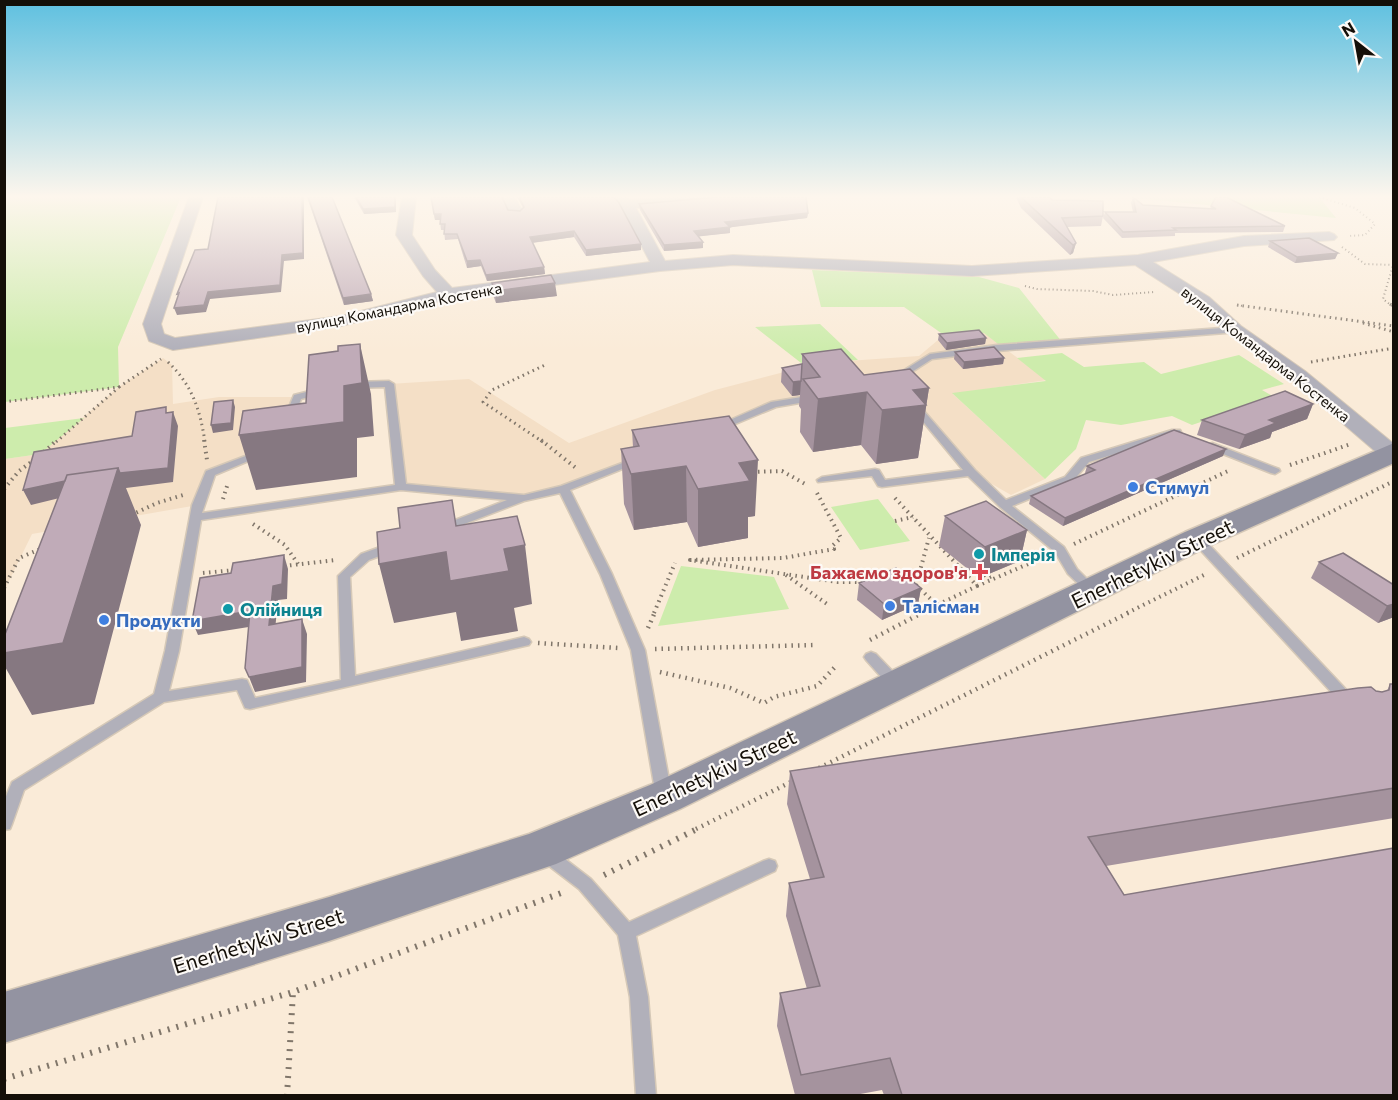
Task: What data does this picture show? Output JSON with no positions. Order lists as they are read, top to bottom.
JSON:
{
  "streets": {
    "main road": ["Enerhetykiv Street"],
    "street": ["вулиця Командарма Костенка"]
  },
  "crossings": [
    ["вулиця Командарма Костенка", "Enerhetykiv Street"]
  ],
  "places": {
    "other": [
      "Стимул",
      "Імперія",
      "Талісман",
      "Олійниця",
      "Продукти"
    ],
    "health": ["Бажаємо здоров'я"]
  },
  "north": "top left"
}
